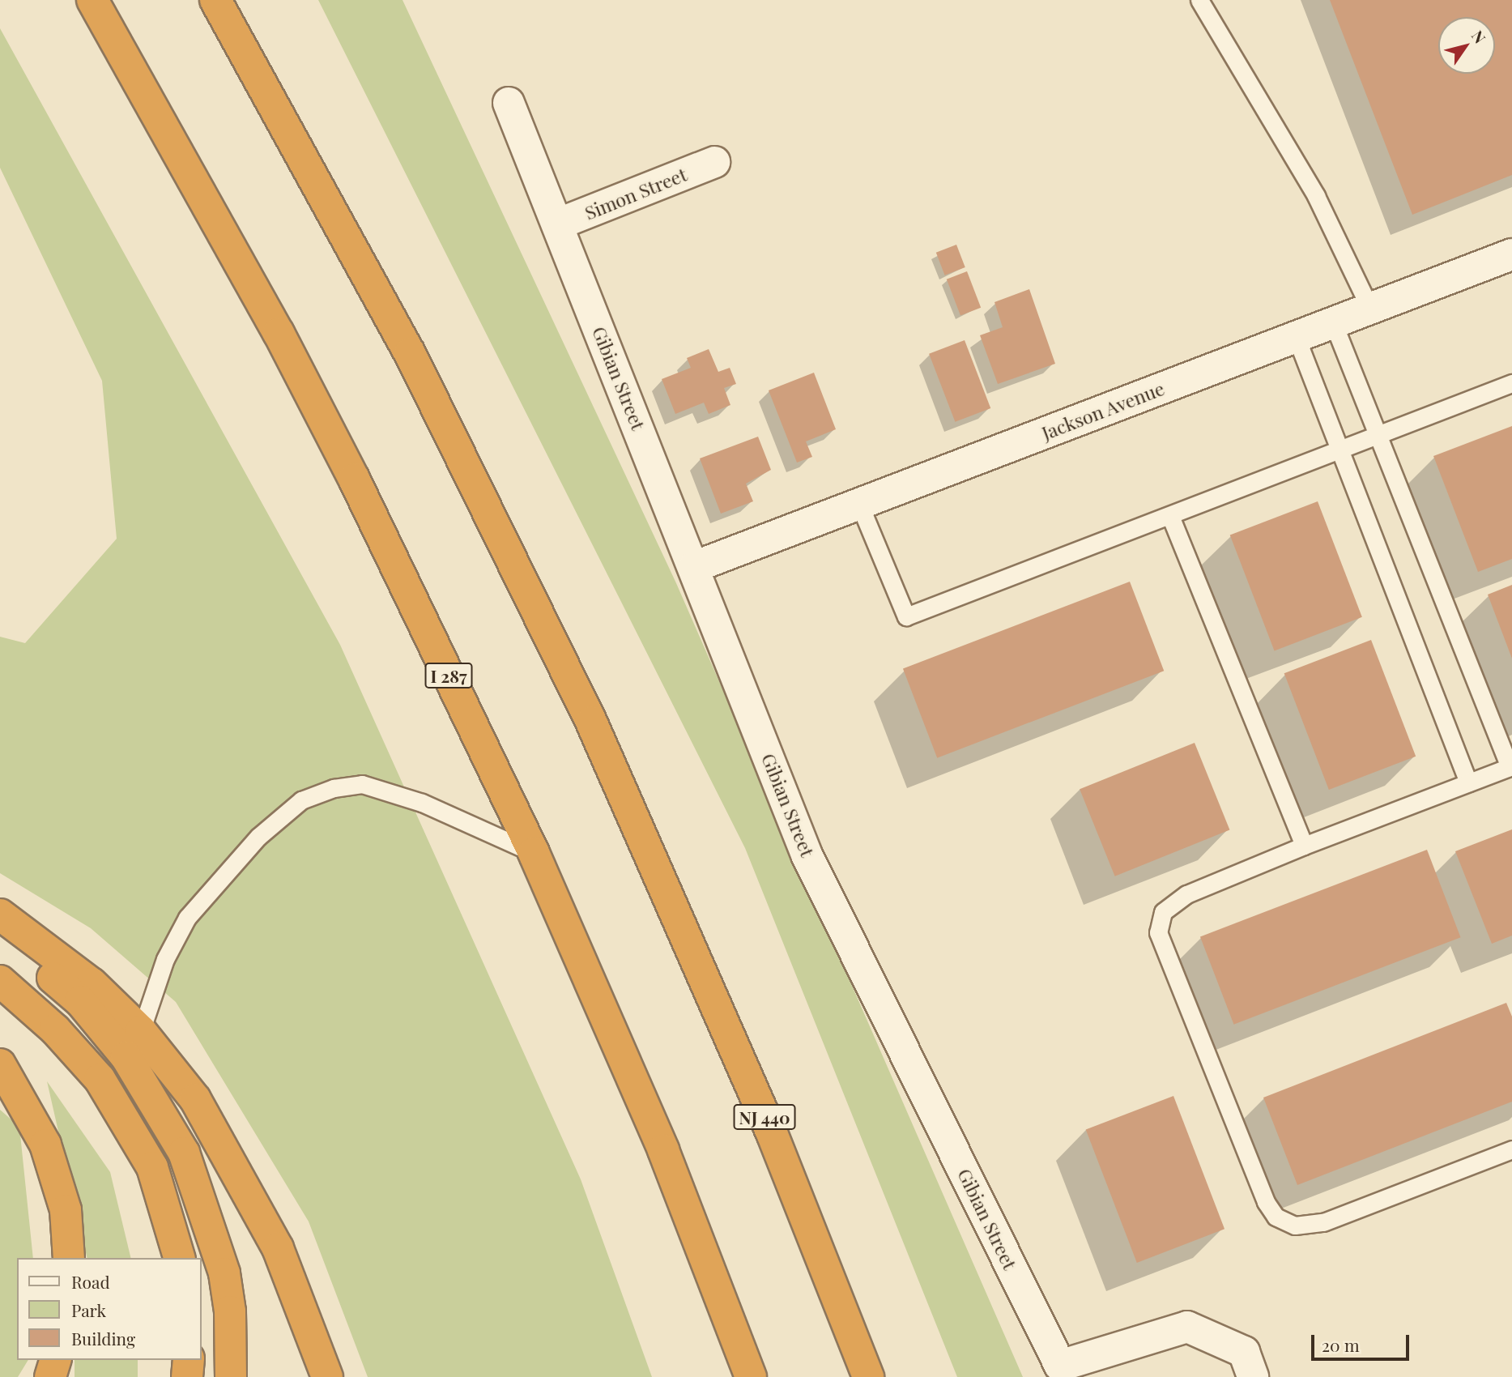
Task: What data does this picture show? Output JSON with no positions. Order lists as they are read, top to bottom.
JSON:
{
  "streets": {
    "highway": ["I 287", "NJ 440"],
    "street": ["Simon Street", "Gibian Street", "Jackson Avenue"]
  },
  "crossings": [
    ["Simon Street", "Gibian Street"],
    ["Gibian Street", "Jackson Avenue"]
  ],
  "legend": ["Road", "Park", "Building"],
  "scale_bar": "20 m",
  "north": "top right"
}
